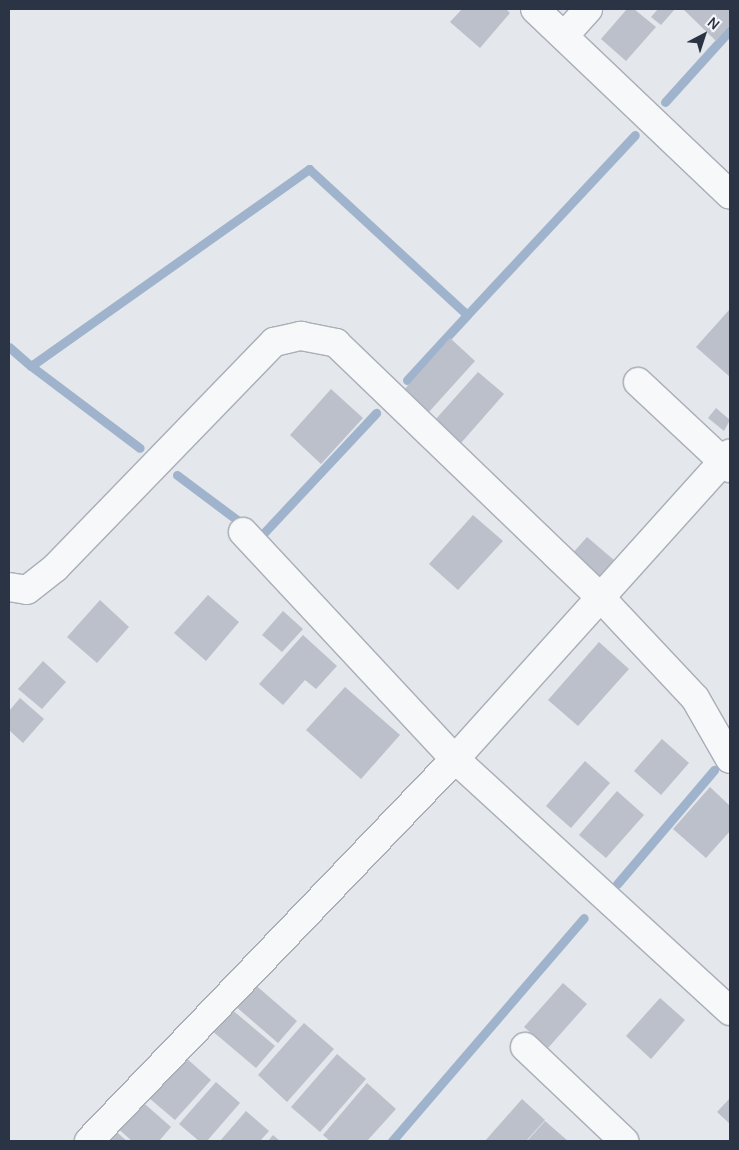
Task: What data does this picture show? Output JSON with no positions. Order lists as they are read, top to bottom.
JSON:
{
  "north": "top right"
}
